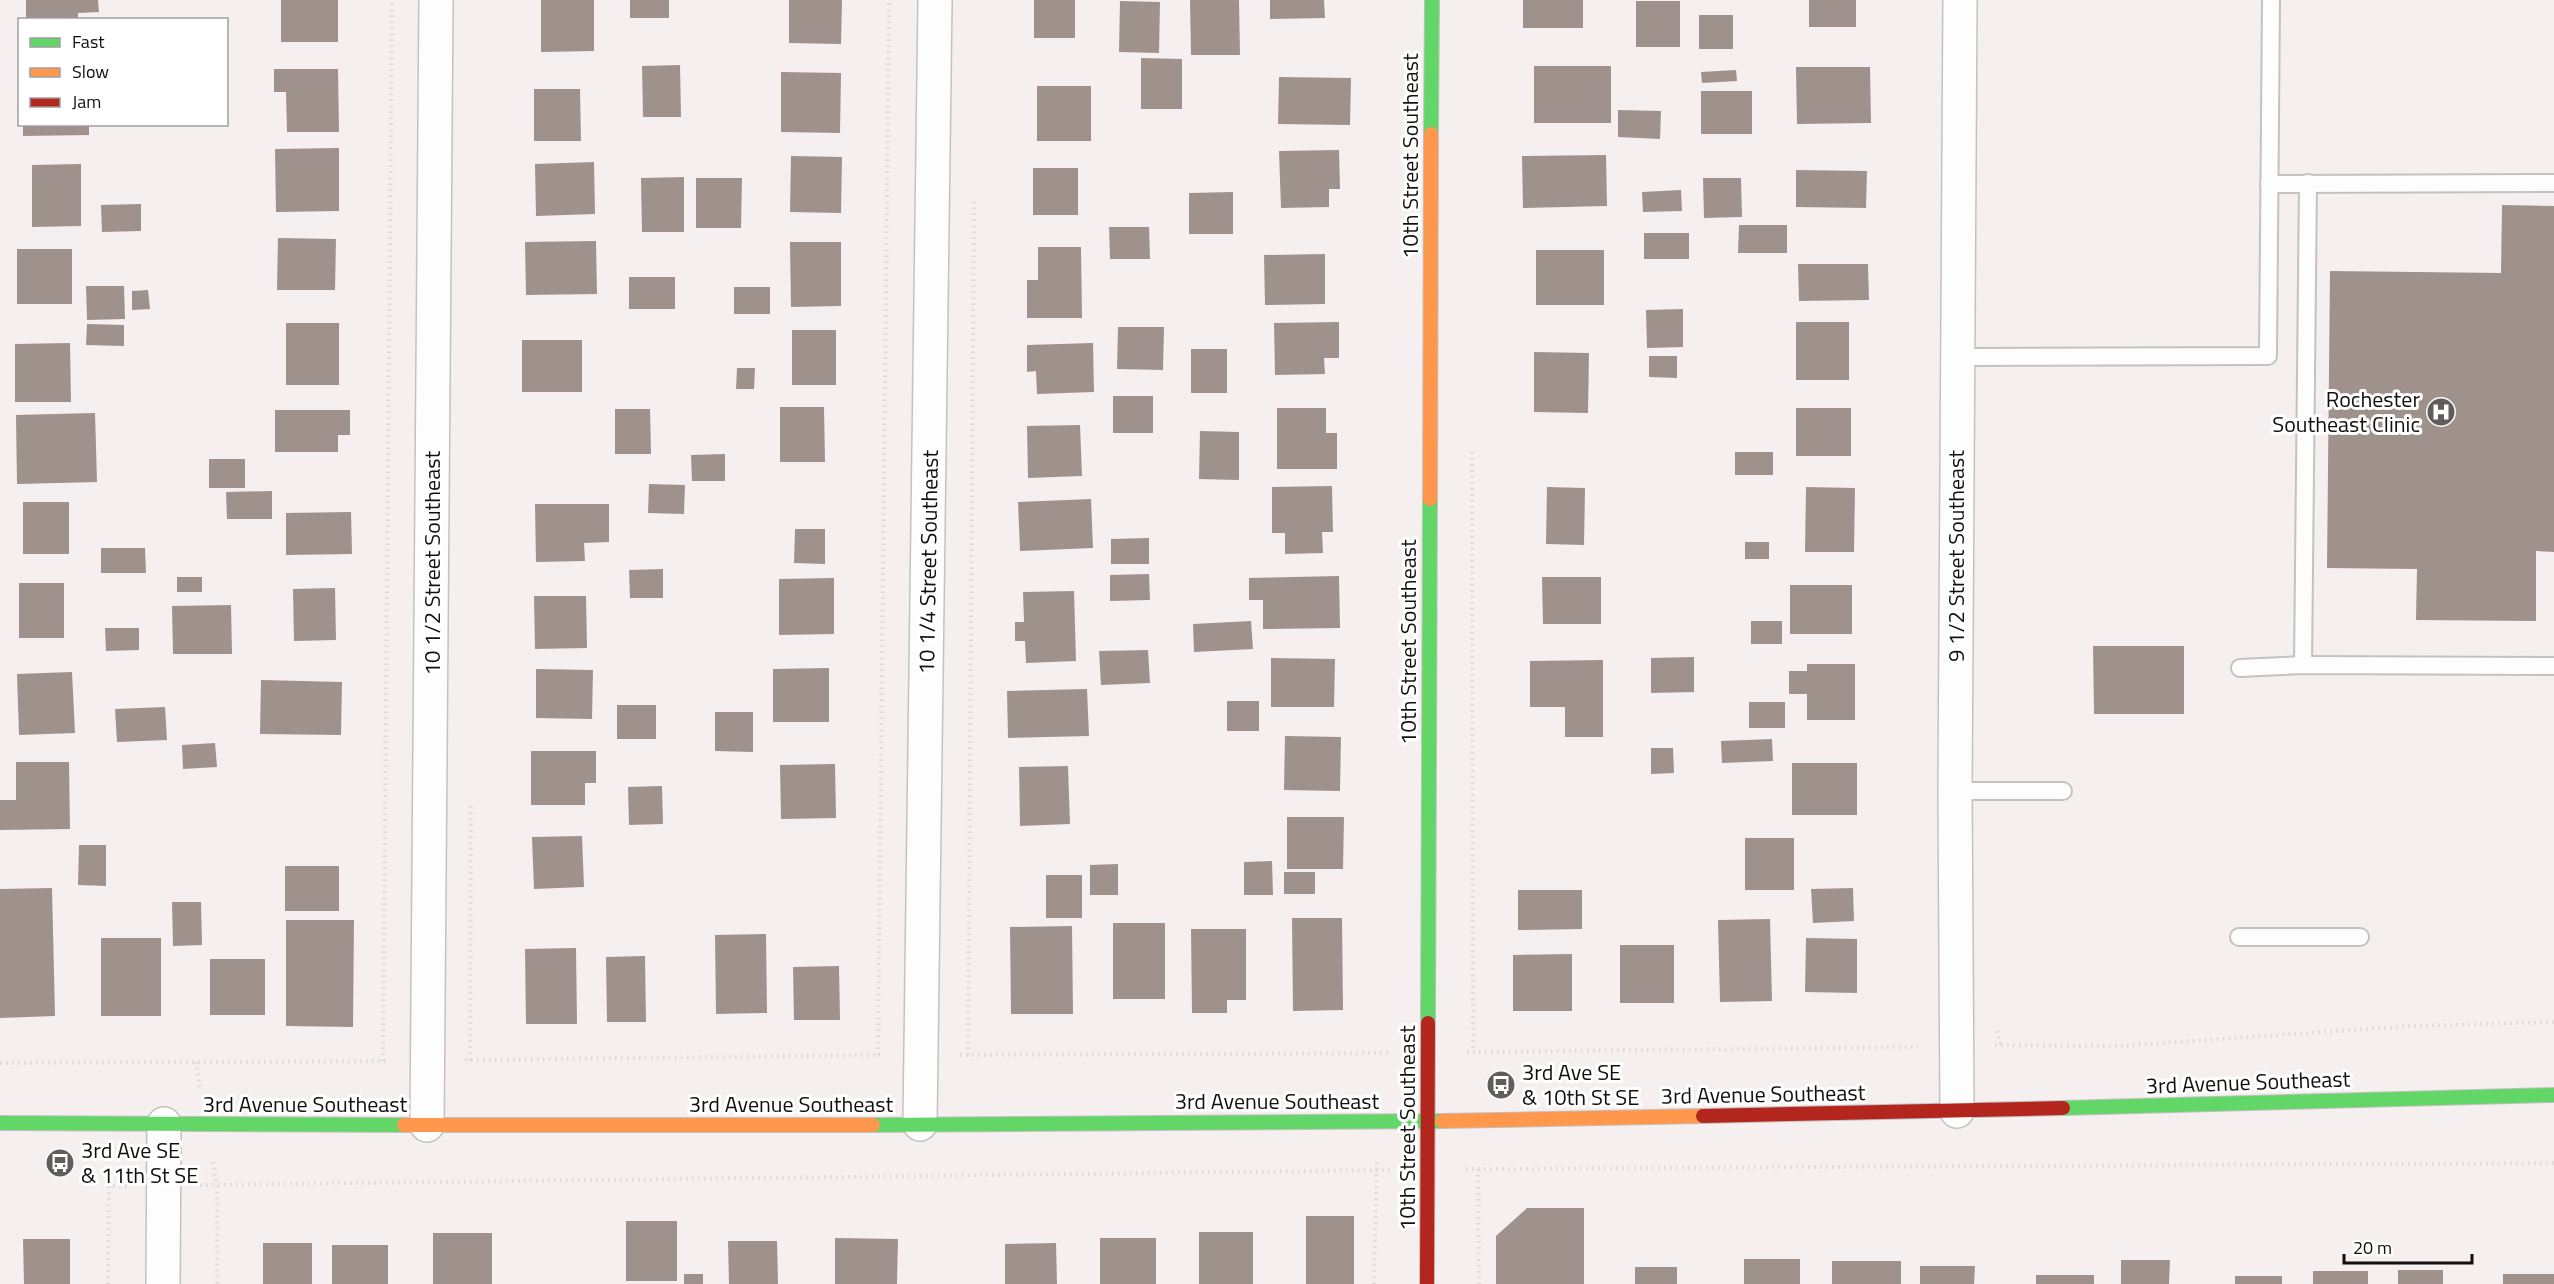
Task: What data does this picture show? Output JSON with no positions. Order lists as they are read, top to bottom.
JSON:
{
  "streets": {
    "main road": ["10th Street Southeast", "3rd Avenue Southeast"],
    "street": ["9 1/2 Street Southeast", "10 1/4 Street Southeast", "10 1/2 Street Southeast"]
  },
  "crossings": [
    ["10th Street Southeast", "3rd Avenue Southeast"],
    ["9 1/2 Street Southeast", "3rd Avenue Southeast"],
    ["10 1/4 Street Southeast", "3rd Avenue Southeast"],
    ["10 1/2 Street Southeast", "3rd Avenue Southeast"]
  ],
  "places": {
    "hospital": ["Rochester Southeast Clinic"],
    "bus stop": ["3rd Ave SE & 10th St SE", "3rd Ave SE & 11th St SE"]
  },
  "legend": ["Fast", "Slow", "Jam"],
  "scale_bar": "20 m"
}
